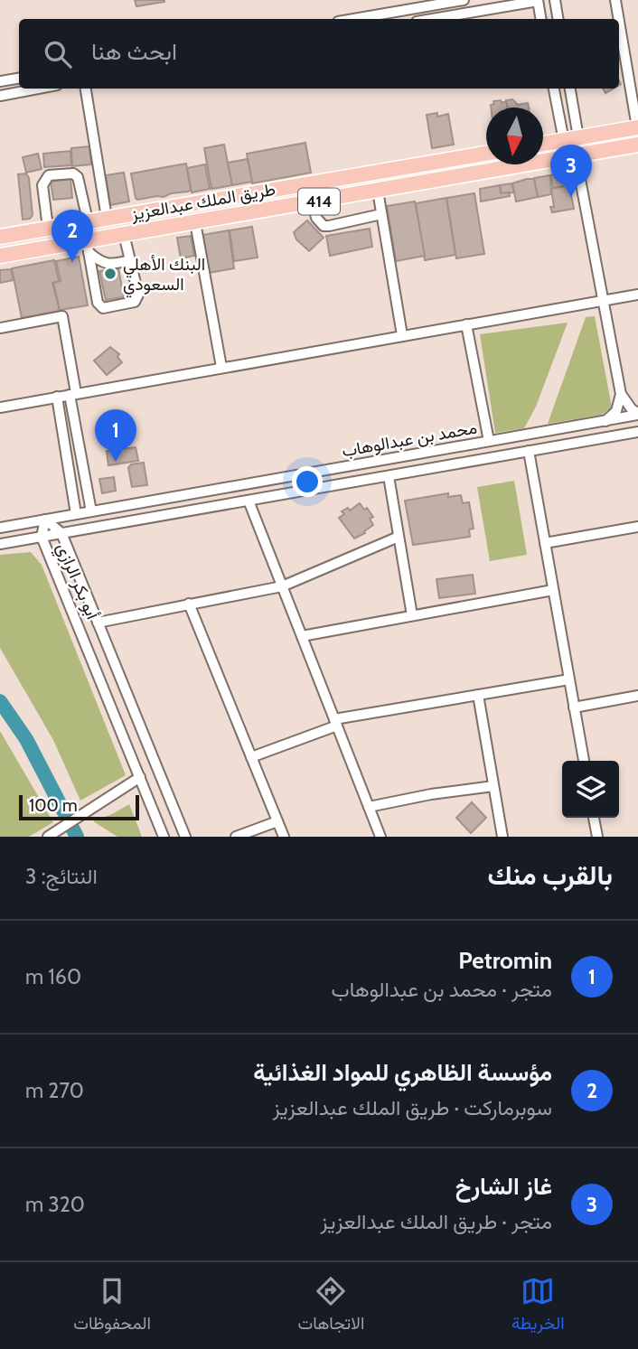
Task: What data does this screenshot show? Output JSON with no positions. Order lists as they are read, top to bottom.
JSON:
{
  "streets": {
    "highway": ["طريق الملك عبدالعزيز", "414"],
    "street": ["محمد بن عبدالوهاب", "أبو بكر الرازي"]
  },
  "crossings": [
    ["محمد بن عبدالوهاب", "أبو بكر الرازي"]
  ],
  "places": ["البنك الأهلي السعودي"],
  "scale_bar": "100 m",
  "north": "bottom",
  "page": {
    "search": "ابحث هنا",
    "pins": ["3", "2", "1"],
    "scale": "100 m",
    "heading": ["بالقرب منك", "النتائج: 3"],
    "list": [
      {
        "mark": "1",
        "name": "Petromin",
        "note": "متجر · محمد بن عبدالوهاب",
        "value": "160 m"
      },
      {
        "mark": "2",
        "name": "مؤسسة الظاهري للمواد الغذائية",
        "note": "سوبرماركت · طريق الملك عبدالعزيز",
        "value": "270 m"
      },
      {
        "mark": "3",
        "name": "غاز الشارخ",
        "note": "متجر · طريق الملك عبدالعزيز",
        "value": "320 m"
      }
    ],
    "nav": ["الخريطة", "الاتجاهات", "المحفوظات"]
  }
}
